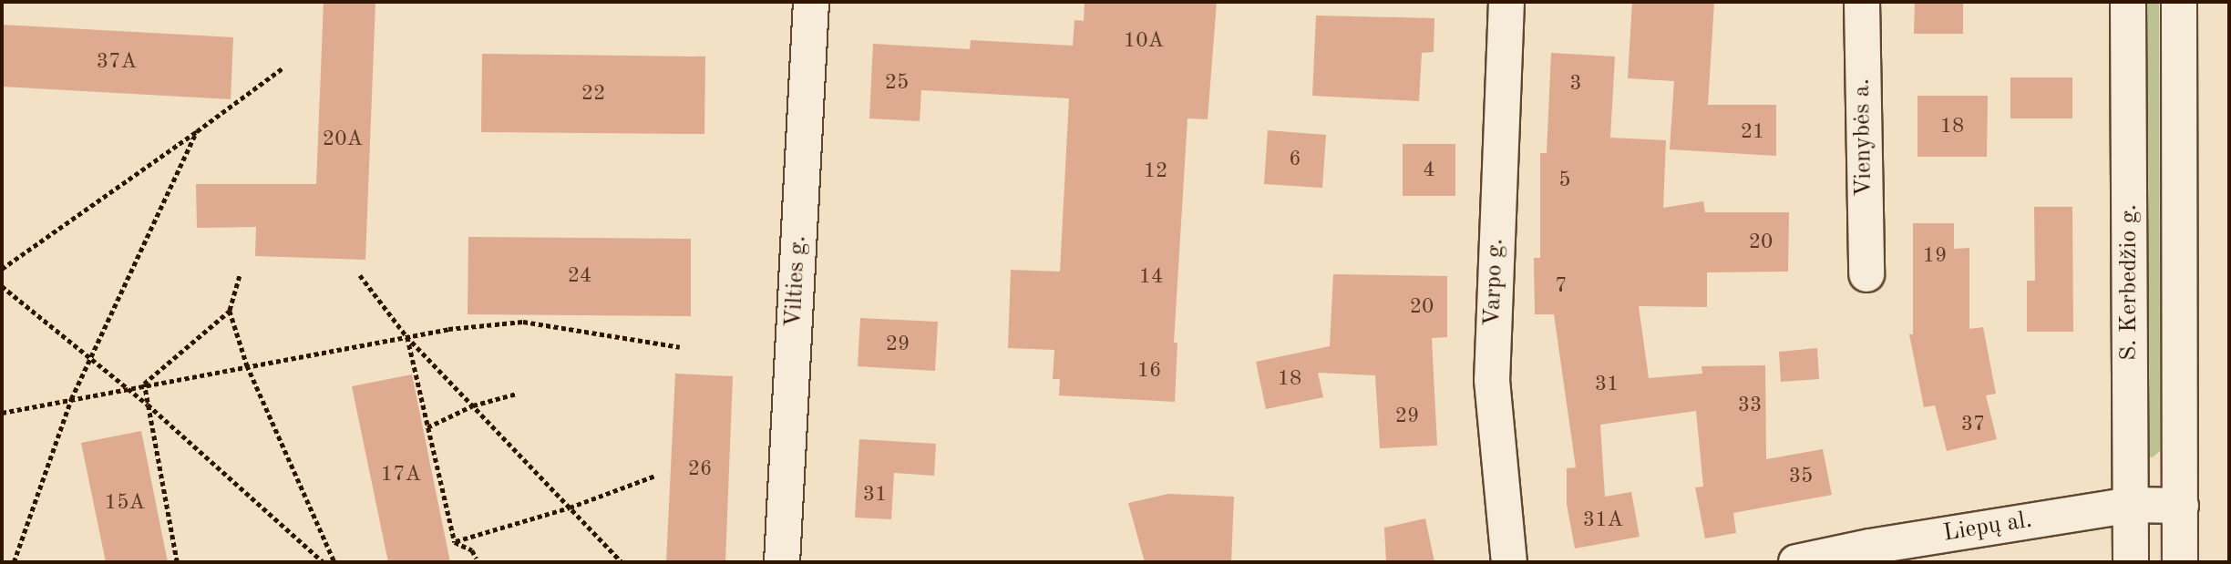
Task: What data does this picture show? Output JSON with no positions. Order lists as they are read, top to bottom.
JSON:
{
  "streets": {
    "street": [
      "Vienybės a.",
      "Vilties g.",
      "Varpo g.",
      "S. Kerbedžio g.",
      "Liepų al."
    ]
  },
  "crossings": [
    ["S. Kerbedžio g.", "Liepų al."]
  ],
  "house_numbers": [
    "10A",
    "37A",
    "25",
    "3",
    "22",
    "18",
    "21",
    "20A",
    "6",
    "4",
    "12",
    "5",
    "20",
    "19",
    "24",
    "14",
    "7",
    "20",
    "29",
    "16",
    "18",
    "31",
    "33",
    "29",
    "37",
    "26",
    "17A",
    "35",
    "31",
    "15A",
    "31A"
  ]
}
